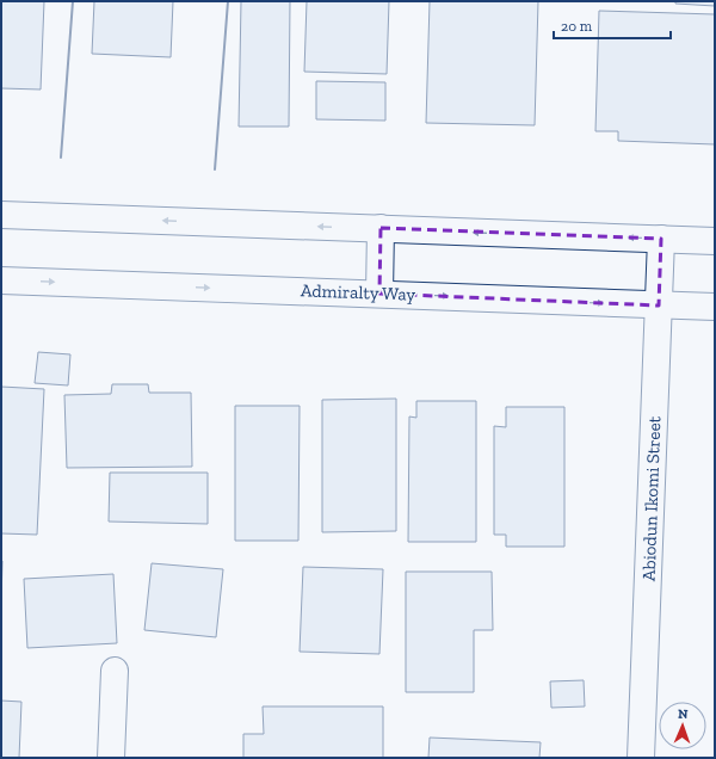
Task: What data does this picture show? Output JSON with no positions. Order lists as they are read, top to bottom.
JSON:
{
  "streets": {
    "main road": ["Admiralty Way", "Abiodun Ikomi Street"]
  },
  "crossings": [
    ["Admiralty Way", "Abiodun Ikomi Street"]
  ],
  "scale_bar": "20 m",
  "north": "top"
}
